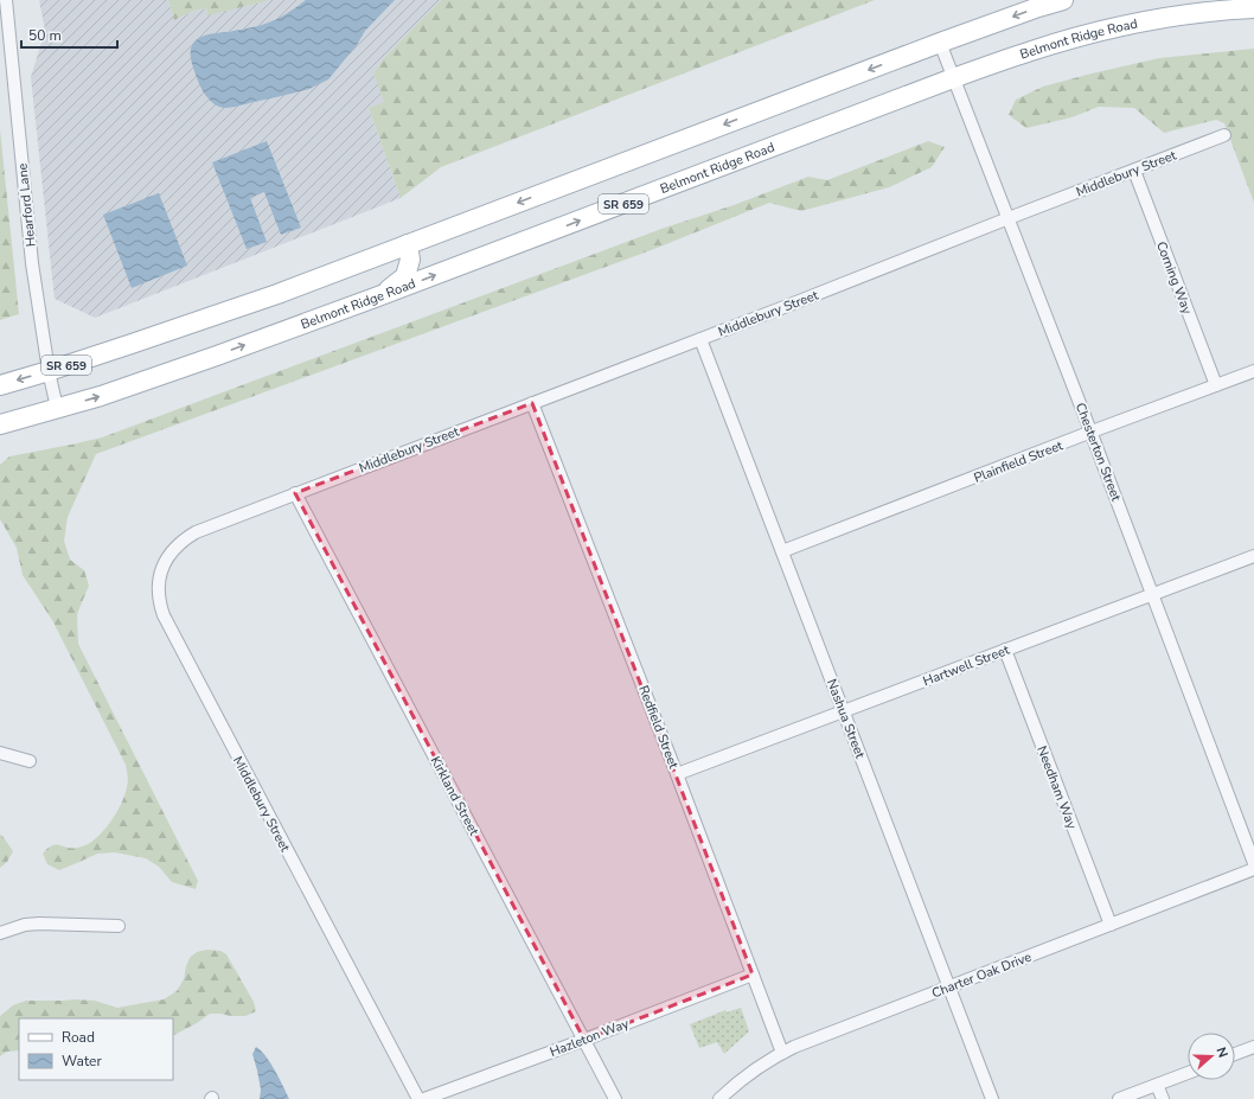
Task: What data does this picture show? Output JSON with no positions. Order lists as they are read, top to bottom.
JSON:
{
  "streets": {
    "main road": ["Belmont Ridge Road", "SR 659"],
    "street": [
      "Middlebury Street",
      "Hearford Lane",
      "Corning Way",
      "Chesterton Street",
      "Plainfield Street",
      "Hartwell Street",
      "Nashua Street",
      "Redfield Street",
      "Needham Way",
      "Kirkland Street",
      "Charter Oak Drive",
      "Hazleton Way"
    ]
  },
  "crossings": [
    ["Belmont Ridge Road", "Hearford Lane"],
    ["Belmont Ridge Road", "Chesterton Street"],
    ["Middlebury Street", "Corning Way"],
    ["Middlebury Street", "Chesterton Street"],
    ["Middlebury Street", "Nashua Street"],
    ["Middlebury Street", "Redfield Street"],
    ["Middlebury Street", "Kirkland Street"],
    ["SR 659", "Hearford Lane"],
    ["SR 659", "Chesterton Street"],
    ["Corning Way", "Plainfield Street"],
    ["Chesterton Street", "Plainfield Street"],
    ["Chesterton Street", "Hartwell Street"],
    ["Plainfield Street", "Nashua Street"],
    ["Hartwell Street", "Nashua Street"],
    ["Hartwell Street", "Redfield Street"],
    ["Hartwell Street", "Needham Way"],
    ["Nashua Street", "Charter Oak Drive"],
    ["Redfield Street", "Charter Oak Drive"],
    ["Redfield Street", "Hazleton Way"],
    ["Needham Way", "Charter Oak Drive"],
    ["Kirkland Street", "Hazleton Way"]
  ],
  "legend": ["Road", "Water"],
  "scale_bar": "50 m",
  "north": "right"
}
